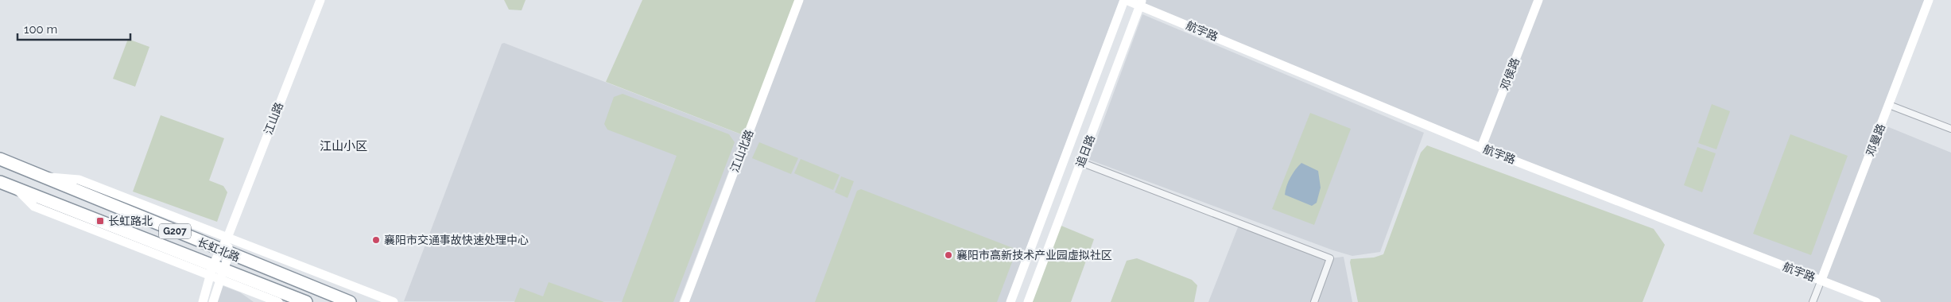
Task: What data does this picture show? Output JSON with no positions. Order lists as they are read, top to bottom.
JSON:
{
  "streets": {
    "highway": ["G207", "长虹北路"],
    "street": [
      "航宇路",
      "邓侯路",
      "江山路",
      "邓曼路",
      "江山北路",
      "追日路"
    ]
  },
  "crossings": [
    ["航宇路", "邓侯路"],
    ["航宇路", "邓曼路"],
    ["航宇路", "追日路"]
  ],
  "districts": ["江山小区"],
  "places": {
    "transit": ["长虹路北"],
    "other": ["襄阳市交通事故快速处理中心", "襄阳市高新技术产业园虚拟社区"]
  },
  "scale_bar": "100 m"
}
